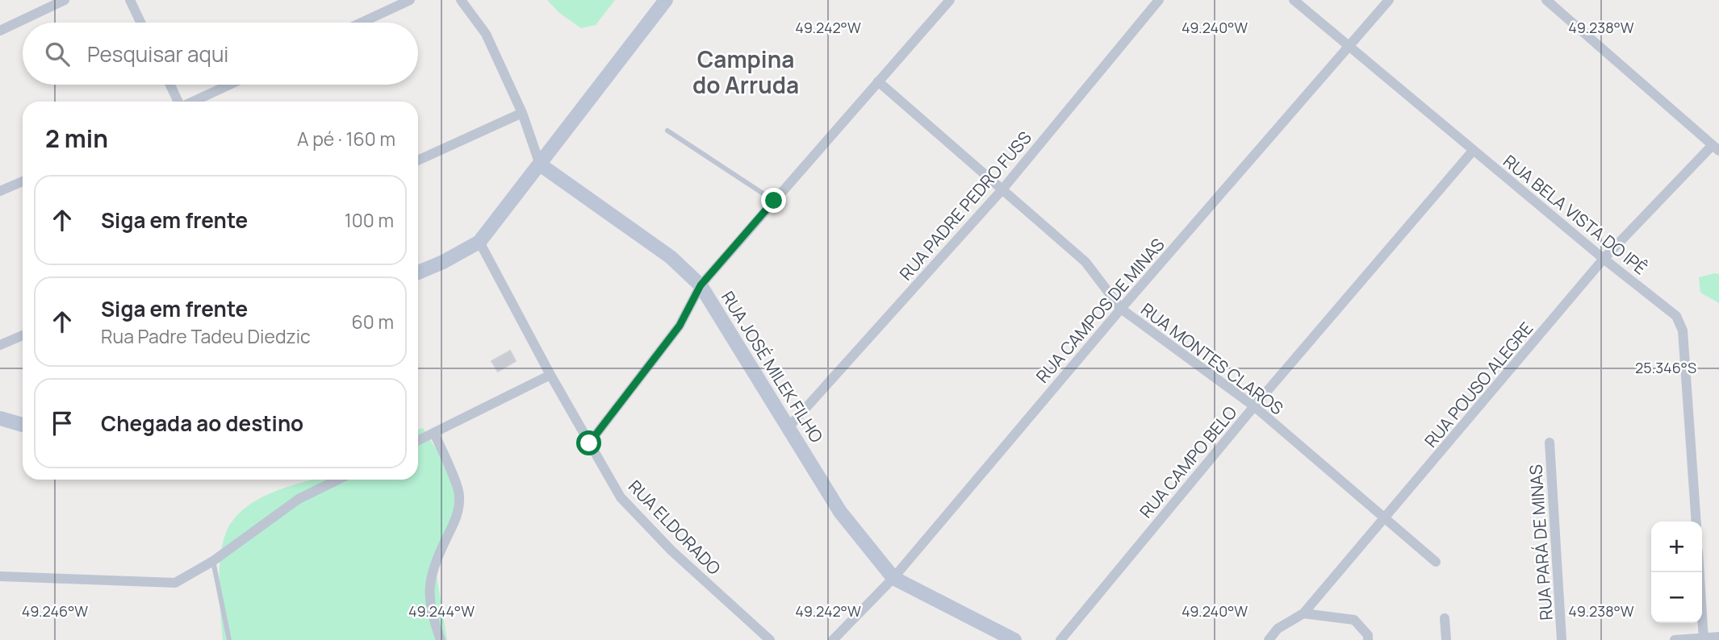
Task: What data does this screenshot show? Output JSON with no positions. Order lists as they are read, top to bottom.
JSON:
{
  "streets": {
    "street": [
      "RUA PADRE PEDRO FUSS",
      "RUA BELA VISTA DO IPÊ",
      "RUA CAMPOS DE MINAS",
      "RUA MONTES CLAROS",
      "RUA JOSÉ MILEK FILHO",
      "RUA POUSO ALEGRE",
      "RUA CAMPO BELO",
      "RUA ELDORADO",
      "RUA PARÁ DE MINAS"
    ]
  },
  "crossings": [
    ["RUA PADRE PEDRO FUSS", "RUA MONTES CLAROS"],
    ["RUA PADRE PEDRO FUSS", "RUA JOSÉ MILEK FILHO"],
    ["RUA BELA VISTA DO IPÊ", "RUA CAMPOS DE MINAS"],
    ["RUA BELA VISTA DO IPÊ", "RUA POUSO ALEGRE"],
    ["RUA BELA VISTA DO IPÊ", "RUA CAMPO BELO"],
    ["RUA CAMPOS DE MINAS", "RUA MONTES CLAROS"],
    ["RUA CAMPOS DE MINAS", "RUA JOSÉ MILEK FILHO"],
    ["RUA MONTES CLAROS", "RUA POUSO ALEGRE"],
    ["RUA MONTES CLAROS", "RUA CAMPO BELO"]
  ],
  "districts": ["Campina do Arruda"],
  "page": {
    "search": "Pesquisar aqui",
    "heading": ["2 min", "A pé · 160 m"],
    "list": [
      ["Siga em frente", "100 m"],
      ["Siga em frente", "Rua Padre Tadeu Diedzic", "60 m"],
      "Chegada ao destino"
    ],
    "map_buttons": ["+", "−"]
  },
  "coordinates": [
    "49.242°W",
    "49.240°W",
    "49.238°W",
    "25.346°S",
    "49.246°W",
    "49.244°W"
  ]
}
